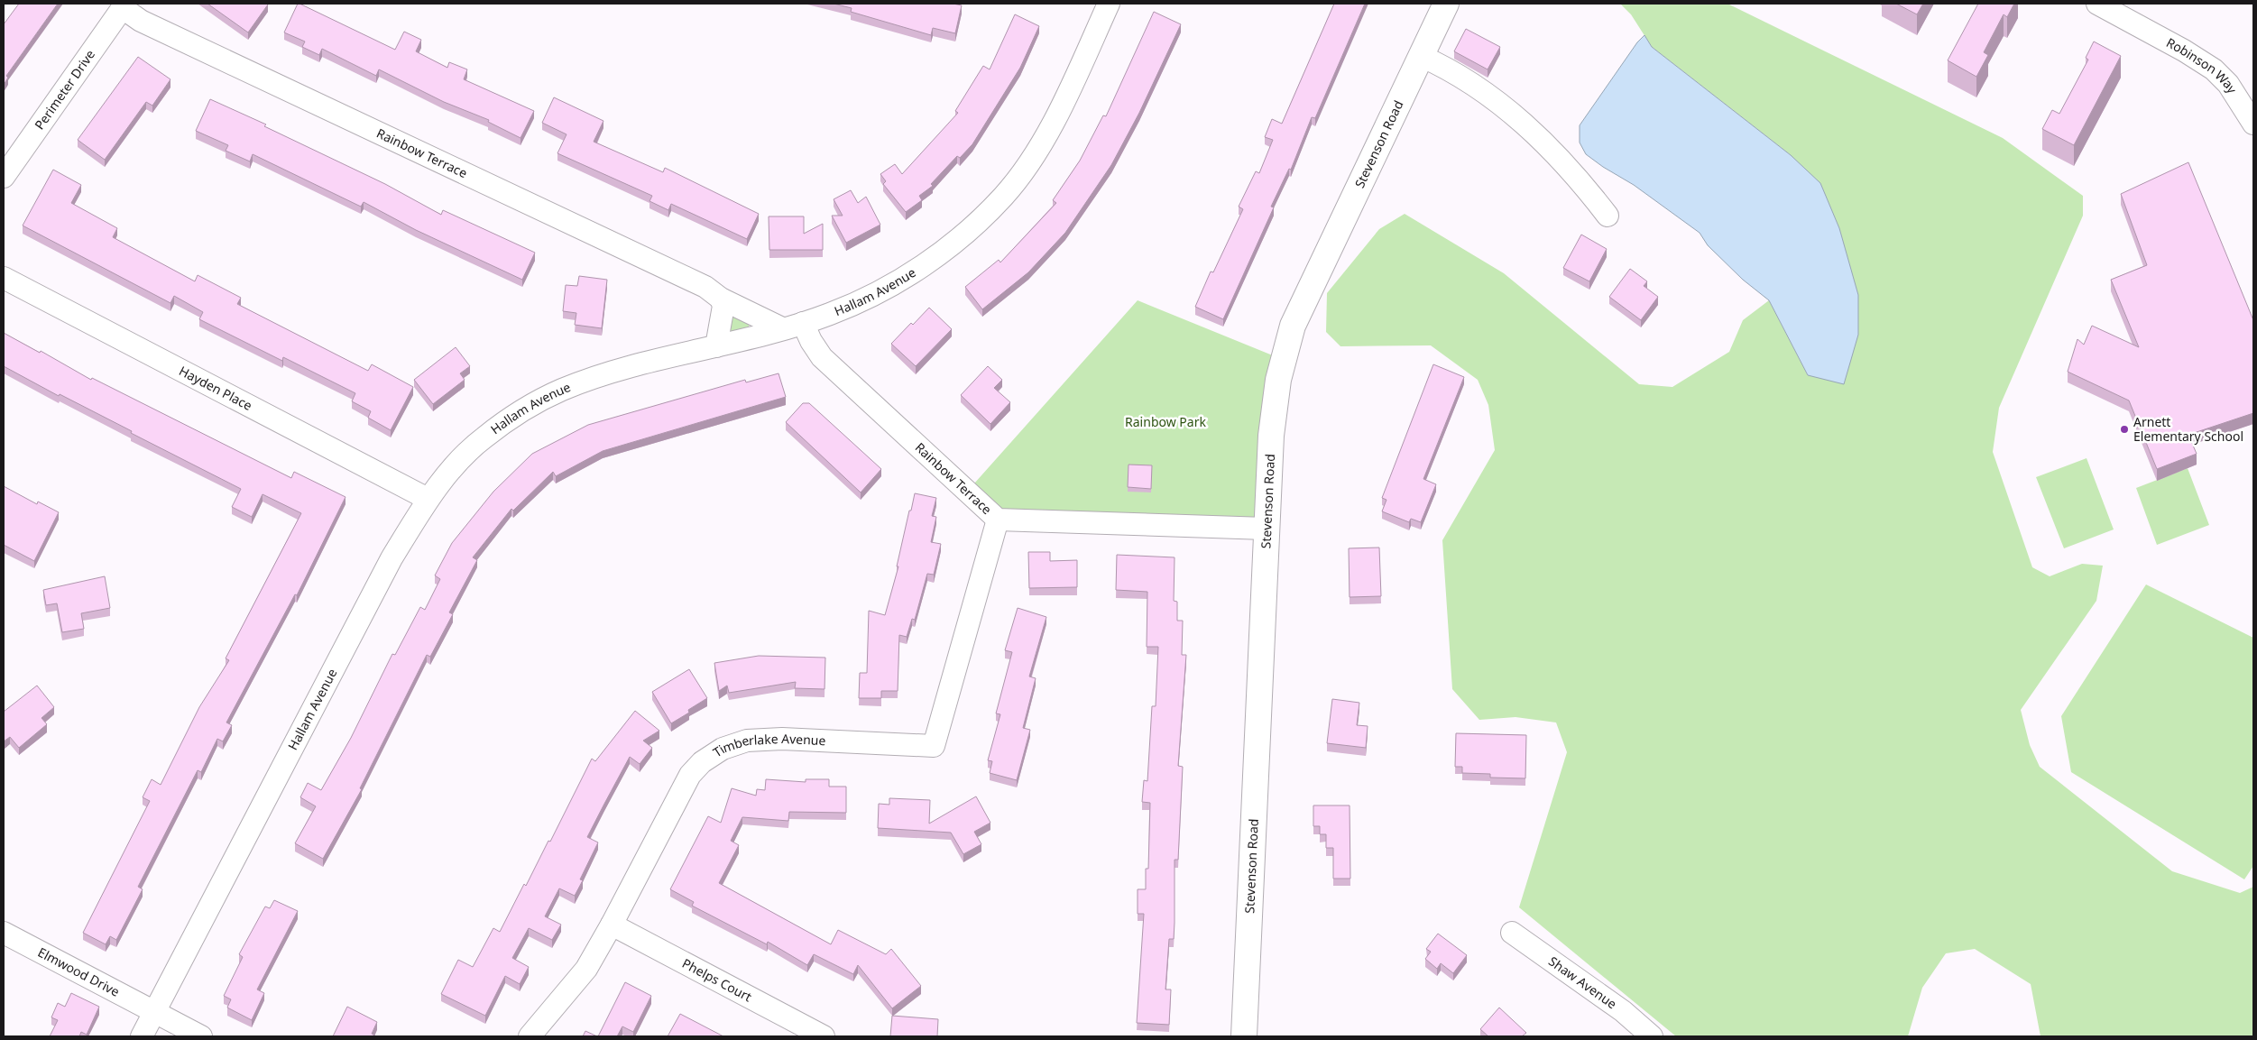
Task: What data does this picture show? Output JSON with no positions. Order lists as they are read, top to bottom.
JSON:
{
  "streets": {
    "main road": ["Stevenson Road"],
    "street": [
      "Robinson Way",
      "Perimeter Drive",
      "Rainbow Terrace",
      "Hallam Avenue",
      "Hayden Place",
      "Timberlake Avenue",
      "Elmwood Drive",
      "Phelps Court",
      "Shaw Avenue"
    ]
  },
  "crossings": [
    ["Perimeter Drive", "Rainbow Terrace"],
    ["Stevenson Road", "Rainbow Terrace"],
    ["Rainbow Terrace", "Hallam Avenue"],
    ["Rainbow Terrace", "Timberlake Avenue"],
    ["Hallam Avenue", "Hayden Place"],
    ["Hallam Avenue", "Elmwood Drive"],
    ["Timberlake Avenue", "Phelps Court"]
  ],
  "parks": ["Rainbow Park"],
  "places": ["Arnett Elementary School"]
}
